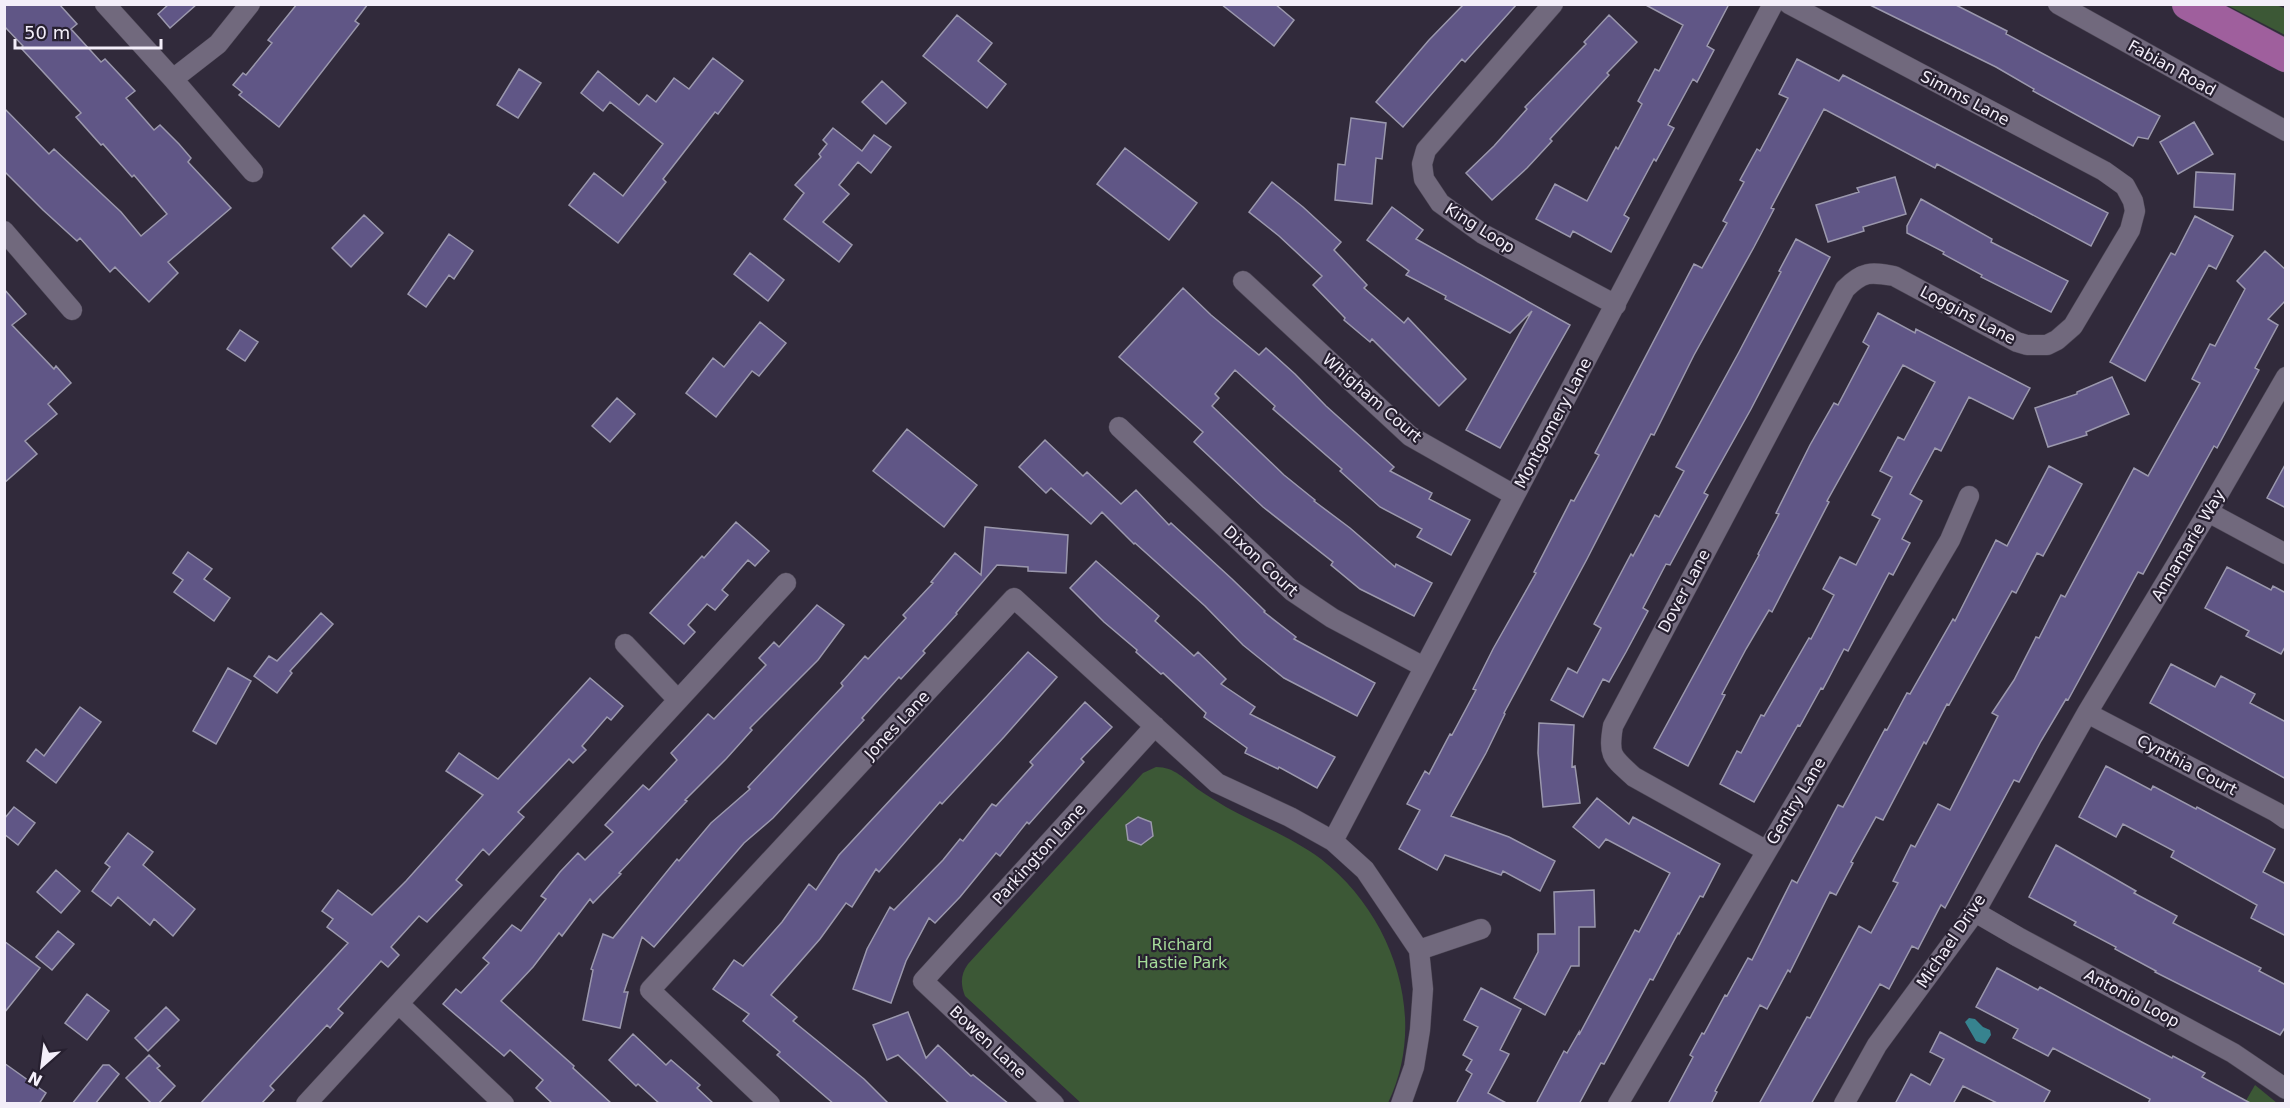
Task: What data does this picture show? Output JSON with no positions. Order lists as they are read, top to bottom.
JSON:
{
  "streets": {
    "street": [
      "Fabian Road",
      "Simms Lane",
      "King Loop",
      "Loggins Lane",
      "Whigham Court",
      "Montgomery Lane",
      "Annamarie Way",
      "Dixon Court",
      "Dover Lane",
      "Jones Lane",
      "Cynthia Court",
      "Gentry Lane",
      "Parkington Lane",
      "Michael Drive",
      "Antonio Loop",
      "Bowen Lane"
    ]
  },
  "crossings": [
    ["Simms Lane", "Loggins Lane"],
    ["King Loop", "Montgomery Lane"],
    ["Loggins Lane", "Dover Lane"],
    ["Whigham Court", "Montgomery Lane"],
    ["Montgomery Lane", "Dixon Court"],
    ["Annamarie Way", "Cynthia Court"],
    ["Annamarie Way", "Michael Drive"],
    ["Dover Lane", "Gentry Lane"],
    ["Jones Lane", "Parkington Lane"],
    ["Cynthia Court", "Michael Drive"],
    ["Parkington Lane", "Bowen Lane"],
    ["Michael Drive", "Antonio Loop"]
  ],
  "parks": ["Richard Hastie Park"],
  "scale_bar": "50 m",
  "north": "bottom left"
}
